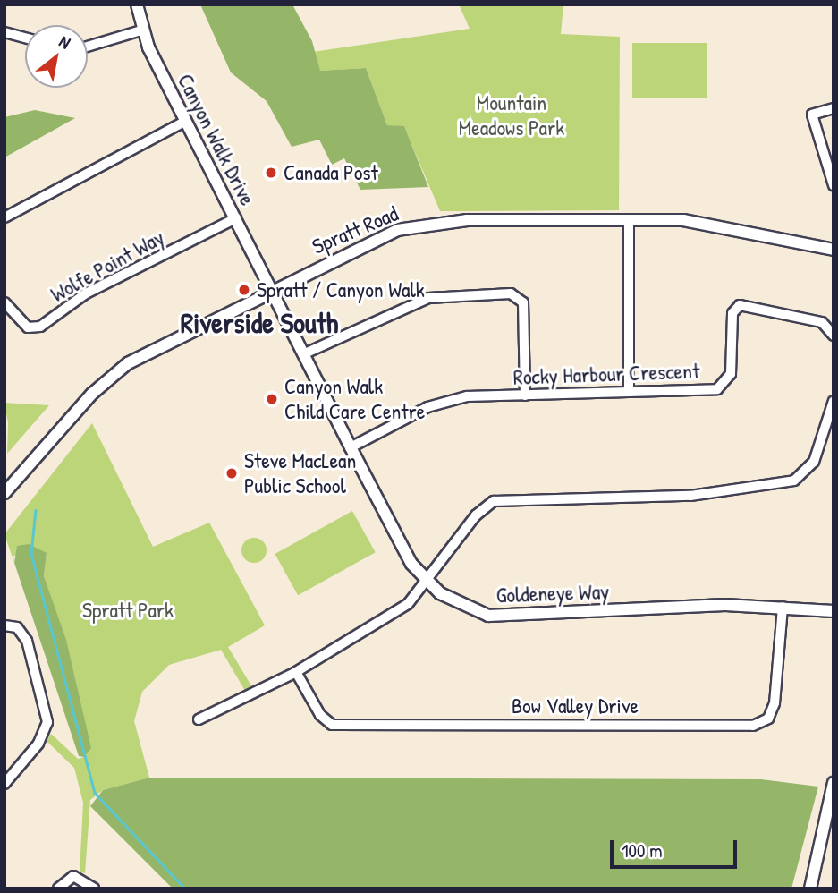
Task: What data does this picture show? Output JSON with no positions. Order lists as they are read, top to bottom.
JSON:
{
  "streets": {
    "street": [
      "Canyon Walk Drive",
      "Spratt Road",
      "Wolfe Point Way",
      "Rocky Harbour Crescent",
      "Goldeneye Way",
      "Bow Valley Drive"
    ]
  },
  "crossings": [
    ["Canyon Walk Drive", "Spratt Road"],
    ["Canyon Walk Drive", "Wolfe Point Way"],
    ["Canyon Walk Drive", "Goldeneye Way"],
    ["Spratt Road", "Goldeneye Way"],
    ["Rocky Harbour Crescent", "Goldeneye Way"],
    ["Goldeneye Way", "Bow Valley Drive"]
  ],
  "districts": ["Riverside South"],
  "parks": ["Mountain Meadows Park", "Spratt Park"],
  "places": [
    "Canada Post",
    "Spratt / Canyon Walk",
    "Canyon Walk Child Care Centre",
    "Steve MacLean Public School"
  ],
  "scale_bar": "100 m",
  "north": "top right"
}
